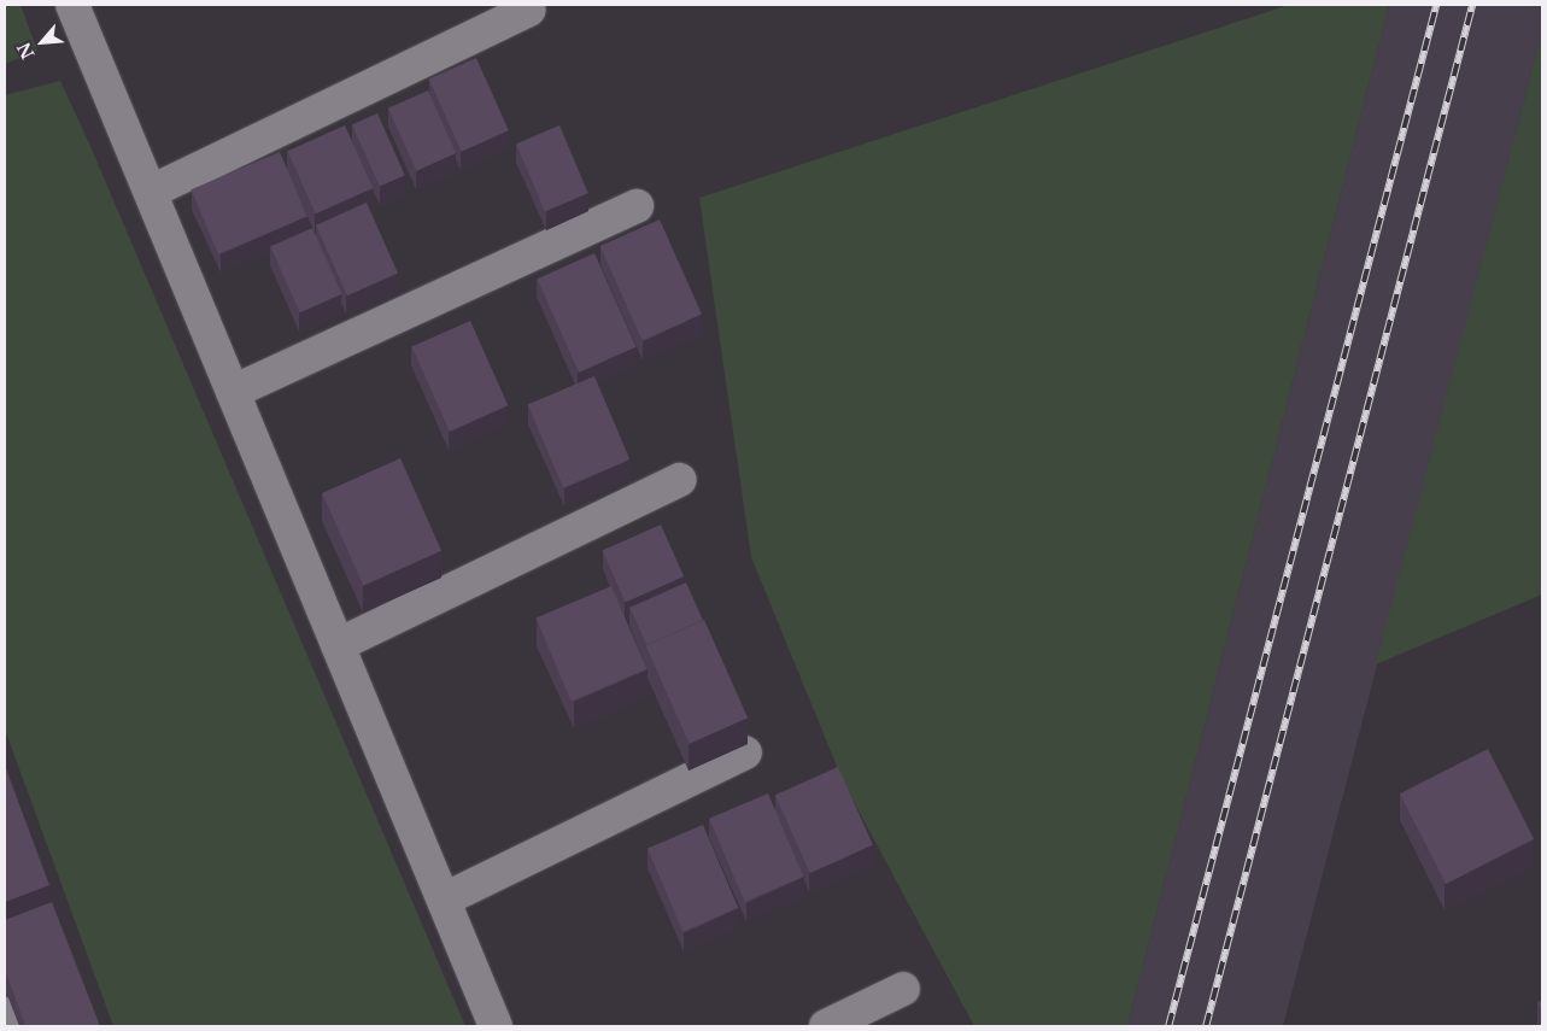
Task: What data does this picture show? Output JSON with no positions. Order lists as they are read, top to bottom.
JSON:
{
  "north": "bottom left"
}
